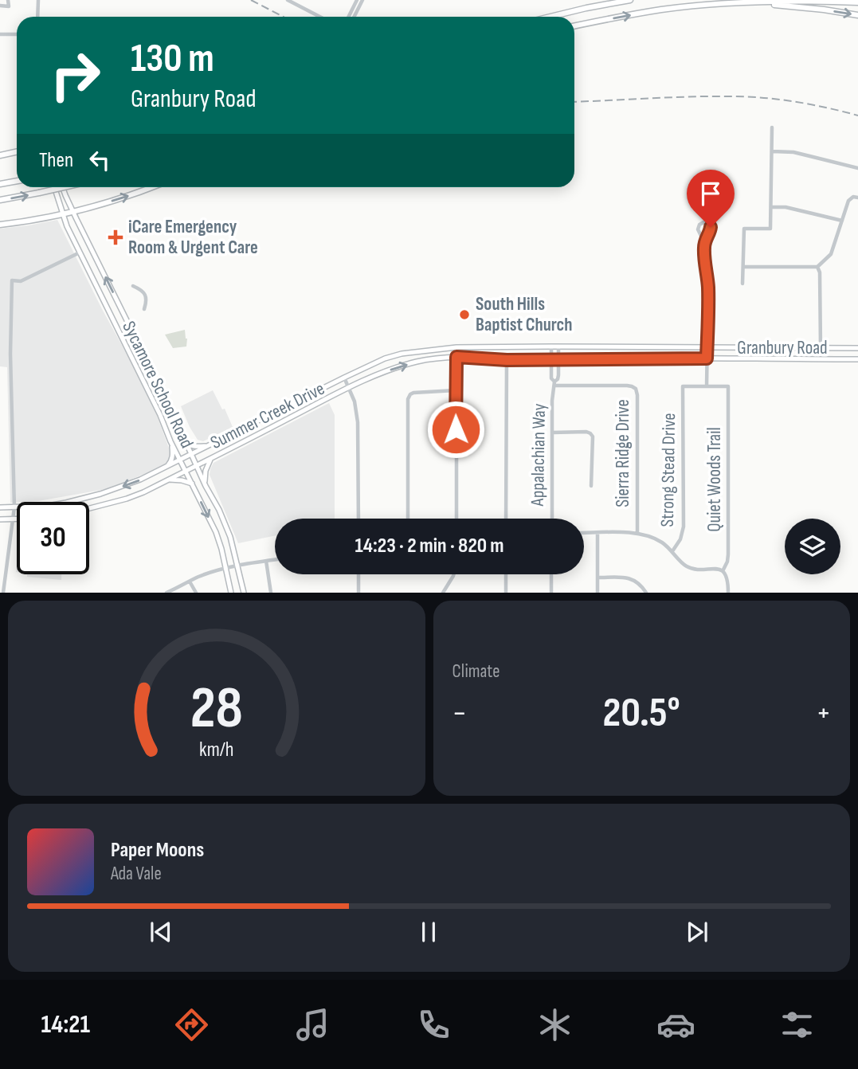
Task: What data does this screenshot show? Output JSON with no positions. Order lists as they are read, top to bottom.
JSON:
{
  "streets": {
    "main road": ["Granbury Road", "Sycamore School Road", "Summer Creek Drive"],
    "street": [
      "Sierra Ridge Drive",
      "Appalachian Way",
      "Strong Stead Drive",
      "Quiet Woods Trail"
    ]
  },
  "crossings": [
    ["Granbury Road", "Summer Creek Drive"],
    ["Granbury Road", "Appalachian Way"],
    ["Sycamore School Road", "Summer Creek Drive"],
    ["Sierra Ridge Drive", "Appalachian Way"],
    ["Strong Stead Drive", "Quiet Woods Trail"]
  ],
  "places": {
    "health": ["iCare Emergency Room & Urgent Care"],
    "other": ["South Hills Baptist Church"]
  },
  "page": {
    "turn": ["130 m", "Granbury Road"],
    "then": "Then",
    "limit": "30",
    "trip": "14:23 · 2 min · 820 m",
    "tile": "Climate",
    "heat": ["−", "20.5°", "+"],
    "song": ["Paper Moons", "Ada Vale"],
    "tabs": "14:21",
    "gauge": ["28", "km/h"]
  }
}
